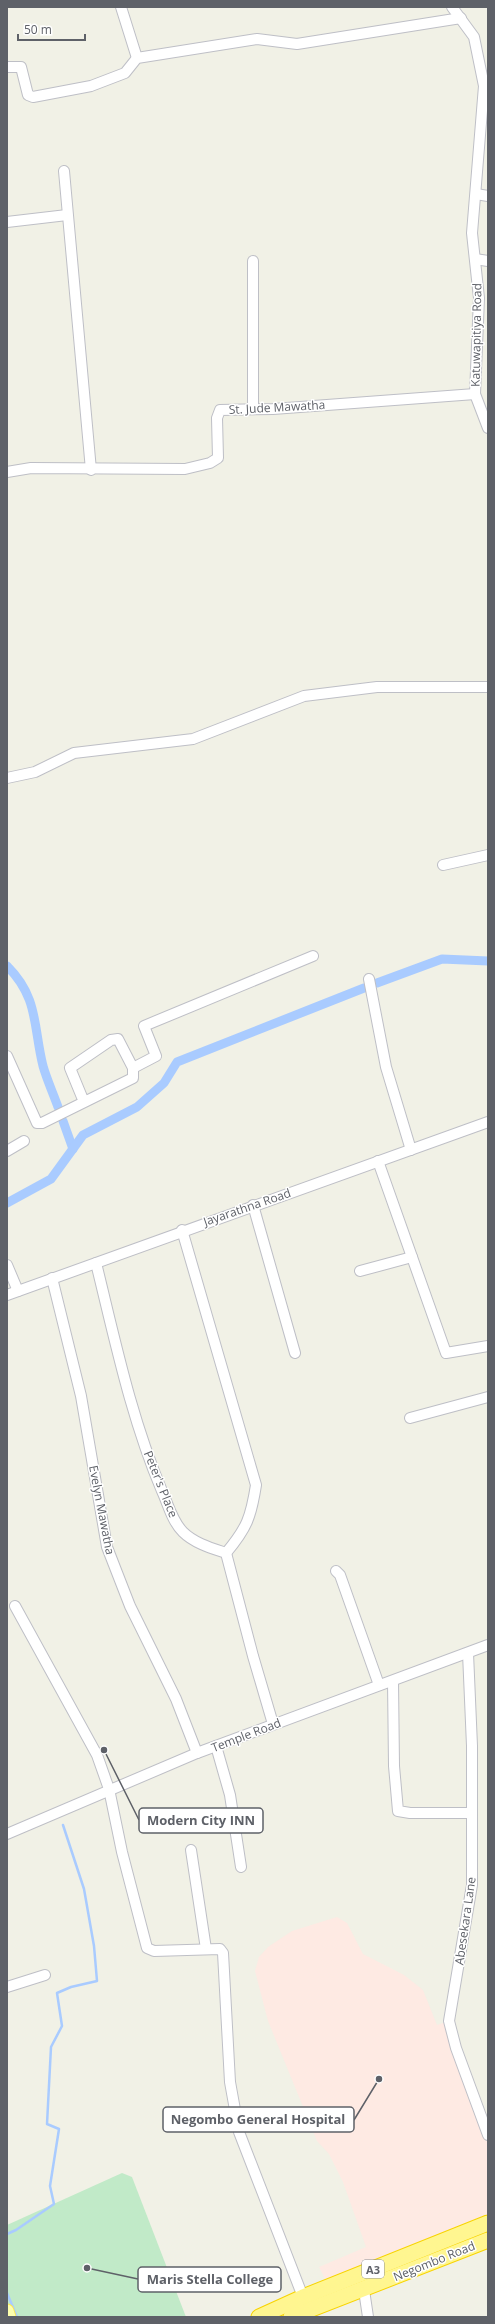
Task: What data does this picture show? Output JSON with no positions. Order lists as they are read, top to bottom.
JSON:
{
  "streets": {
    "highway": ["Negombo Road", "A3"],
    "street": [
      "Katuwapitiya Road",
      "St. Jude Mawatha",
      "Jayarathna Road",
      "Peter's Place",
      "Evelyn Mawatha",
      "Temple Road",
      "Abesekara Lane"
    ]
  },
  "crossings": [
    ["Katuwapitiya Road", "St. Jude Mawatha"],
    ["Jayarathna Road", "Peter's Place"],
    ["Jayarathna Road", "Evelyn Mawatha"],
    ["Evelyn Mawatha", "Temple Road"],
    ["Temple Road", "Abesekara Lane"]
  ],
  "places": ["Modern City INN", "Negombo General Hospital", "Maris Stella College"],
  "scale_bar": "50 m"
}
